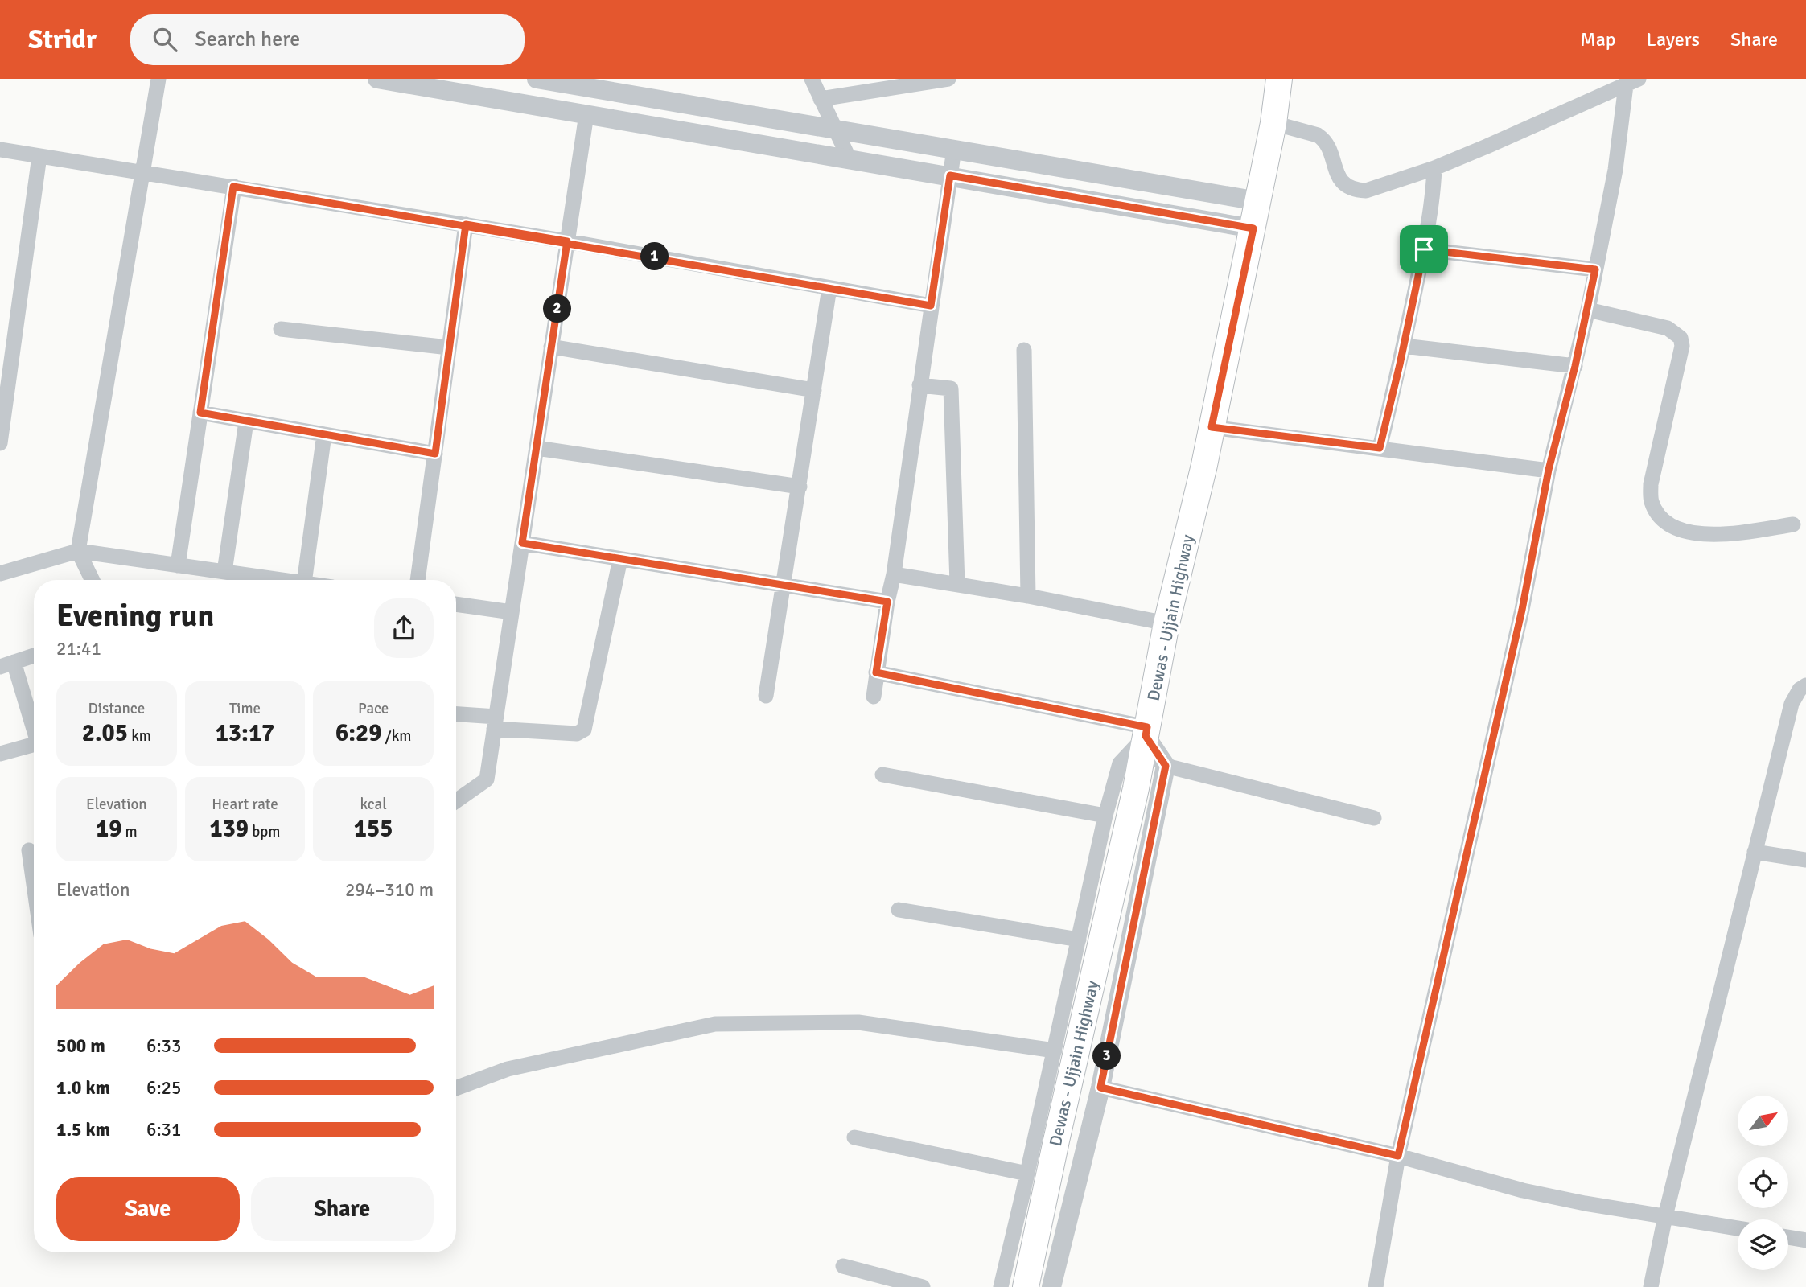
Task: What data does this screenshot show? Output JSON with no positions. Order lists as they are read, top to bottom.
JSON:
{
  "streets": {
    "main road": ["Dewas - Ujjain Highway"]
  },
  "north": "top right",
  "page": {
    "header": "Stridr",
    "search": "Search here",
    "nav": ["Map", "Layers", "Share"],
    "pins": ["1", "2", "3"],
    "heading": ["Evening run", "21:41"],
    "stats": [
      ["Distance", "2.05 km"],
      ["Time", "13:17"],
      ["Pace", "6:29 /km"],
      ["Elevation", "19 m"],
      ["Heart rate", "139 bpm"],
      ["kcal", "155"]
    ],
    "chart": ["Elevation", "294–310 m"],
    "list": [
      {
        "name": "500 m",
        "note": "6:33"
      },
      {
        "name": "1.0 km",
        "note": "6:25"
      },
      {
        "name": "1.5 km",
        "note": "6:31"
      }
    ],
    "buttons": ["Save", "Share"]
  }
}
